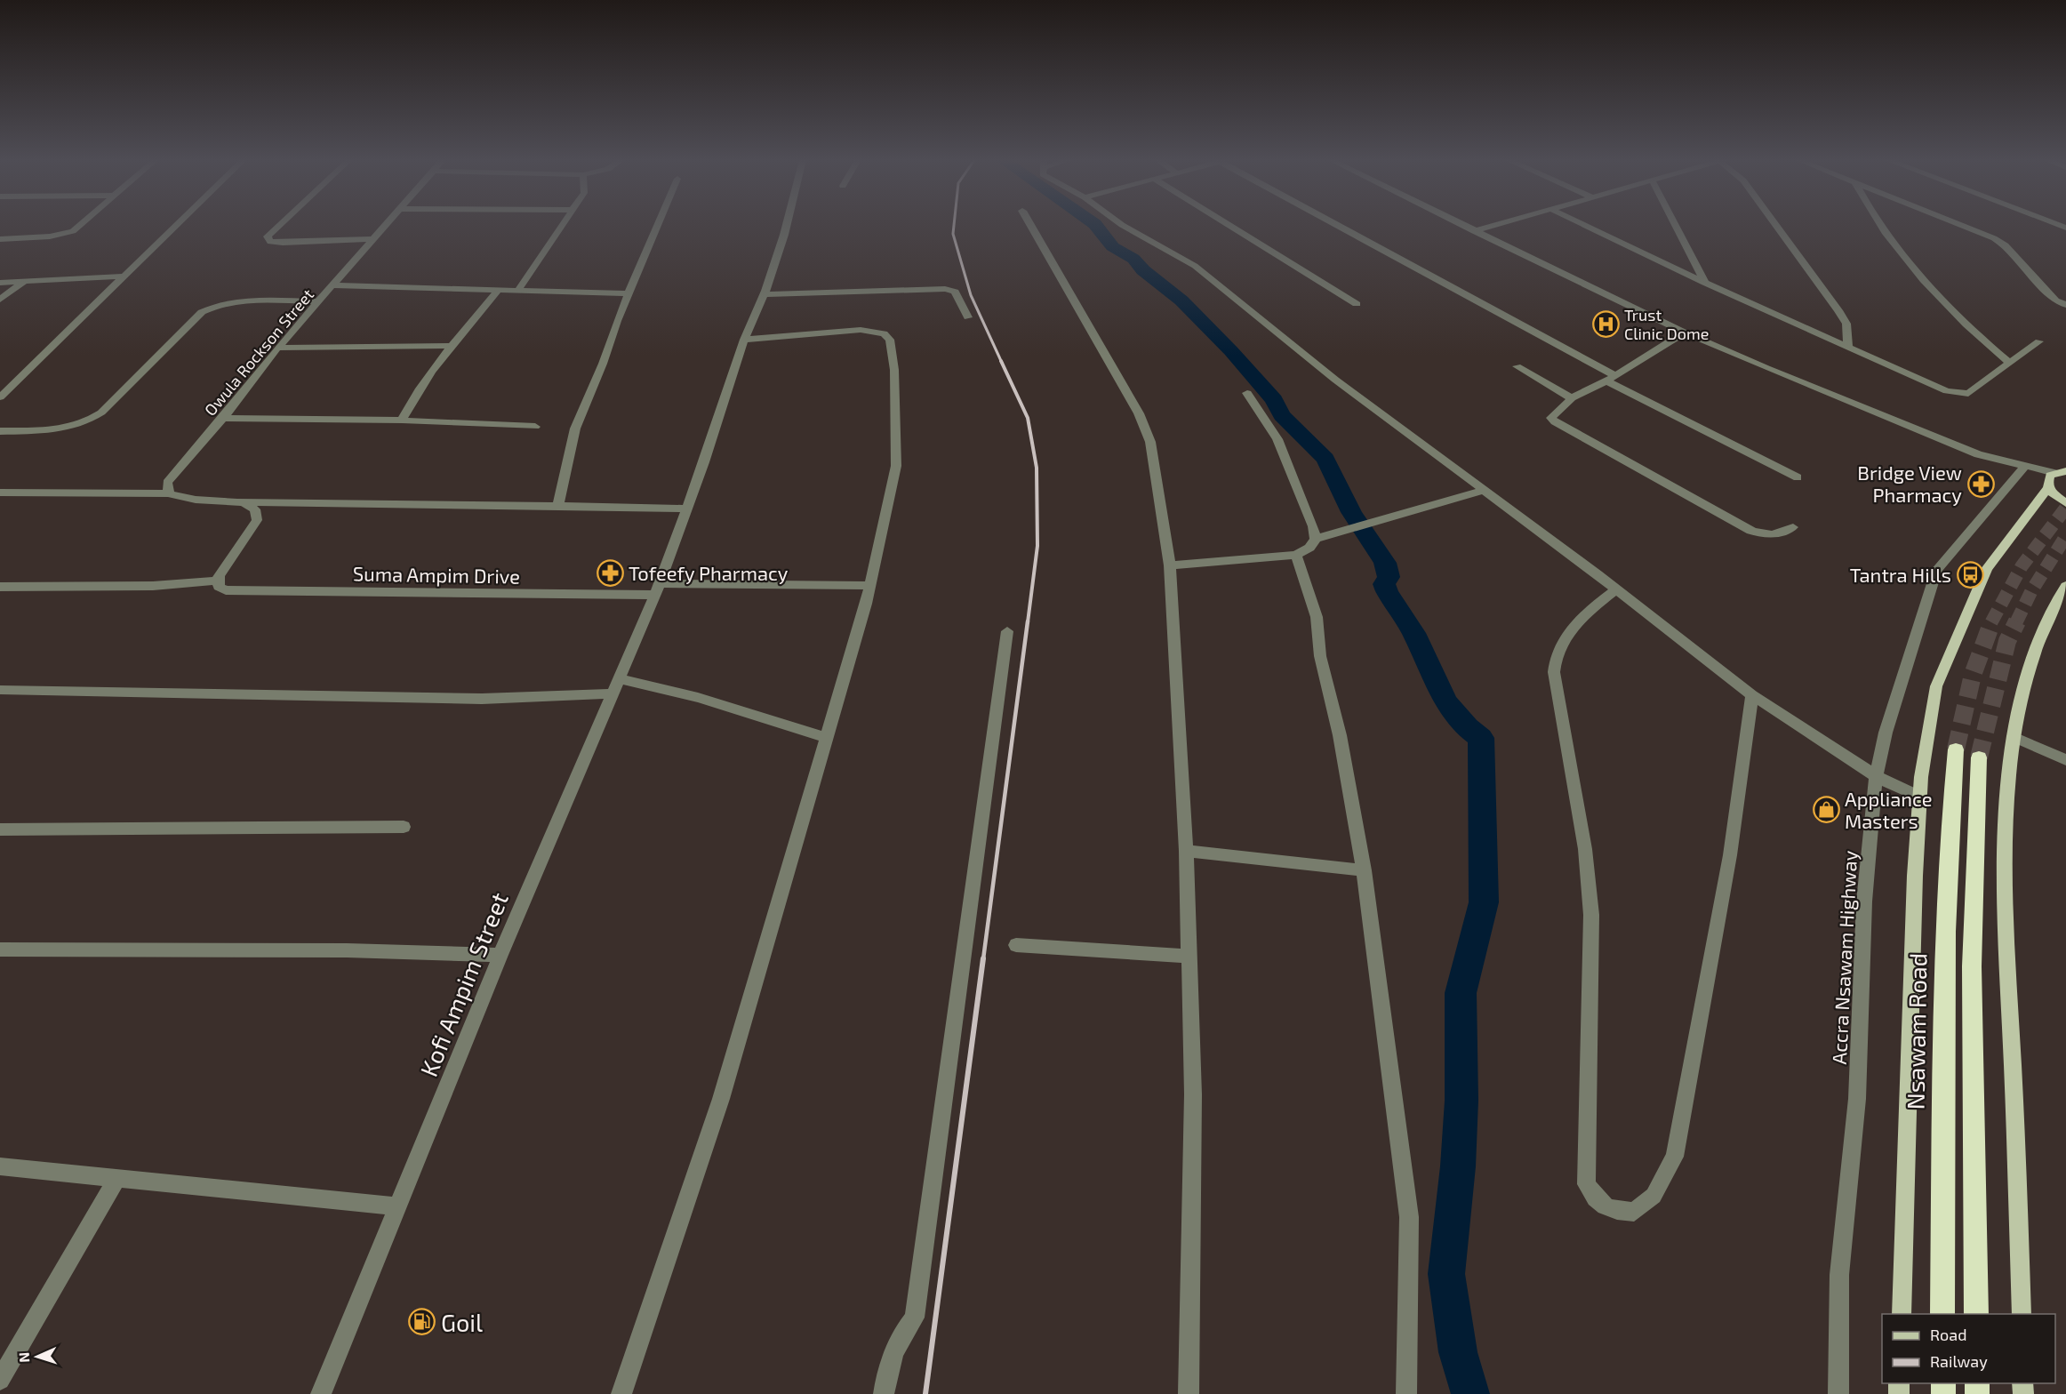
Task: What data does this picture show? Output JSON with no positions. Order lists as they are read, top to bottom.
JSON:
{
  "streets": {
    "highway": ["Nsawam Road"],
    "street": [
      "Owula Rockson Street",
      "Suma Ampim Drive",
      "Accra Nsawam Highway",
      "Kofi Ampim Street"
    ]
  },
  "crossings": [
    ["Suma Ampim Drive", "Kofi Ampim Street"]
  ],
  "places": {
    "hospital": ["Trust Clinic Dome"],
    "pharmacy": ["Bridge View Pharmacy", "Tofeefy Pharmacy"],
    "bus stop": ["Tantra Hills"],
    "shop": ["Appliance Masters"],
    "fuel station": ["Goil"]
  },
  "legend": ["Road", "Railway"],
  "north": "left"
}
